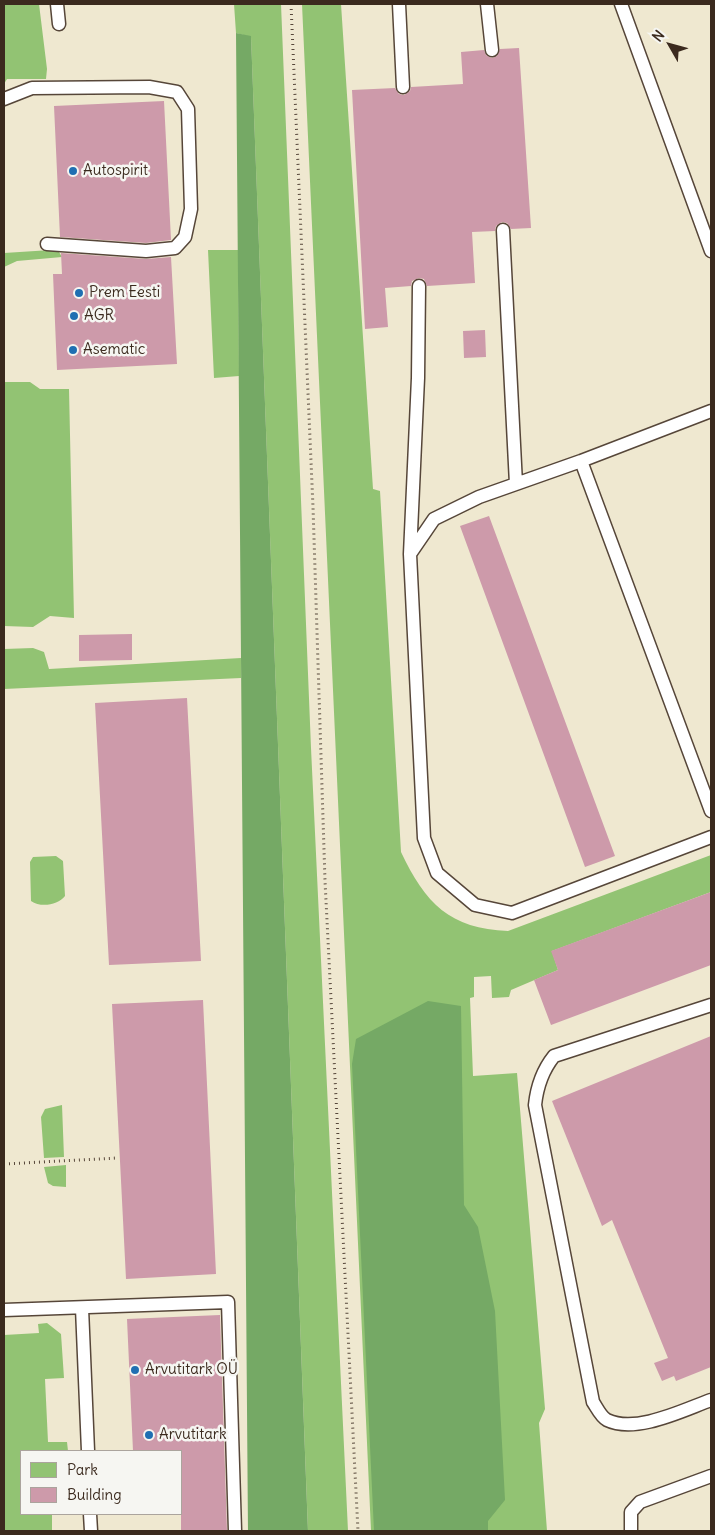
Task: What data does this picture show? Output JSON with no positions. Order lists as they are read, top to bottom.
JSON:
{
  "places": [
    "Autospirit",
    "Prem Eesti",
    "AGR",
    "Asematic",
    "Arvutitark OÜ",
    "Arvutitark"
  ],
  "legend": ["Park", "Building"],
  "north": "top left"
}
